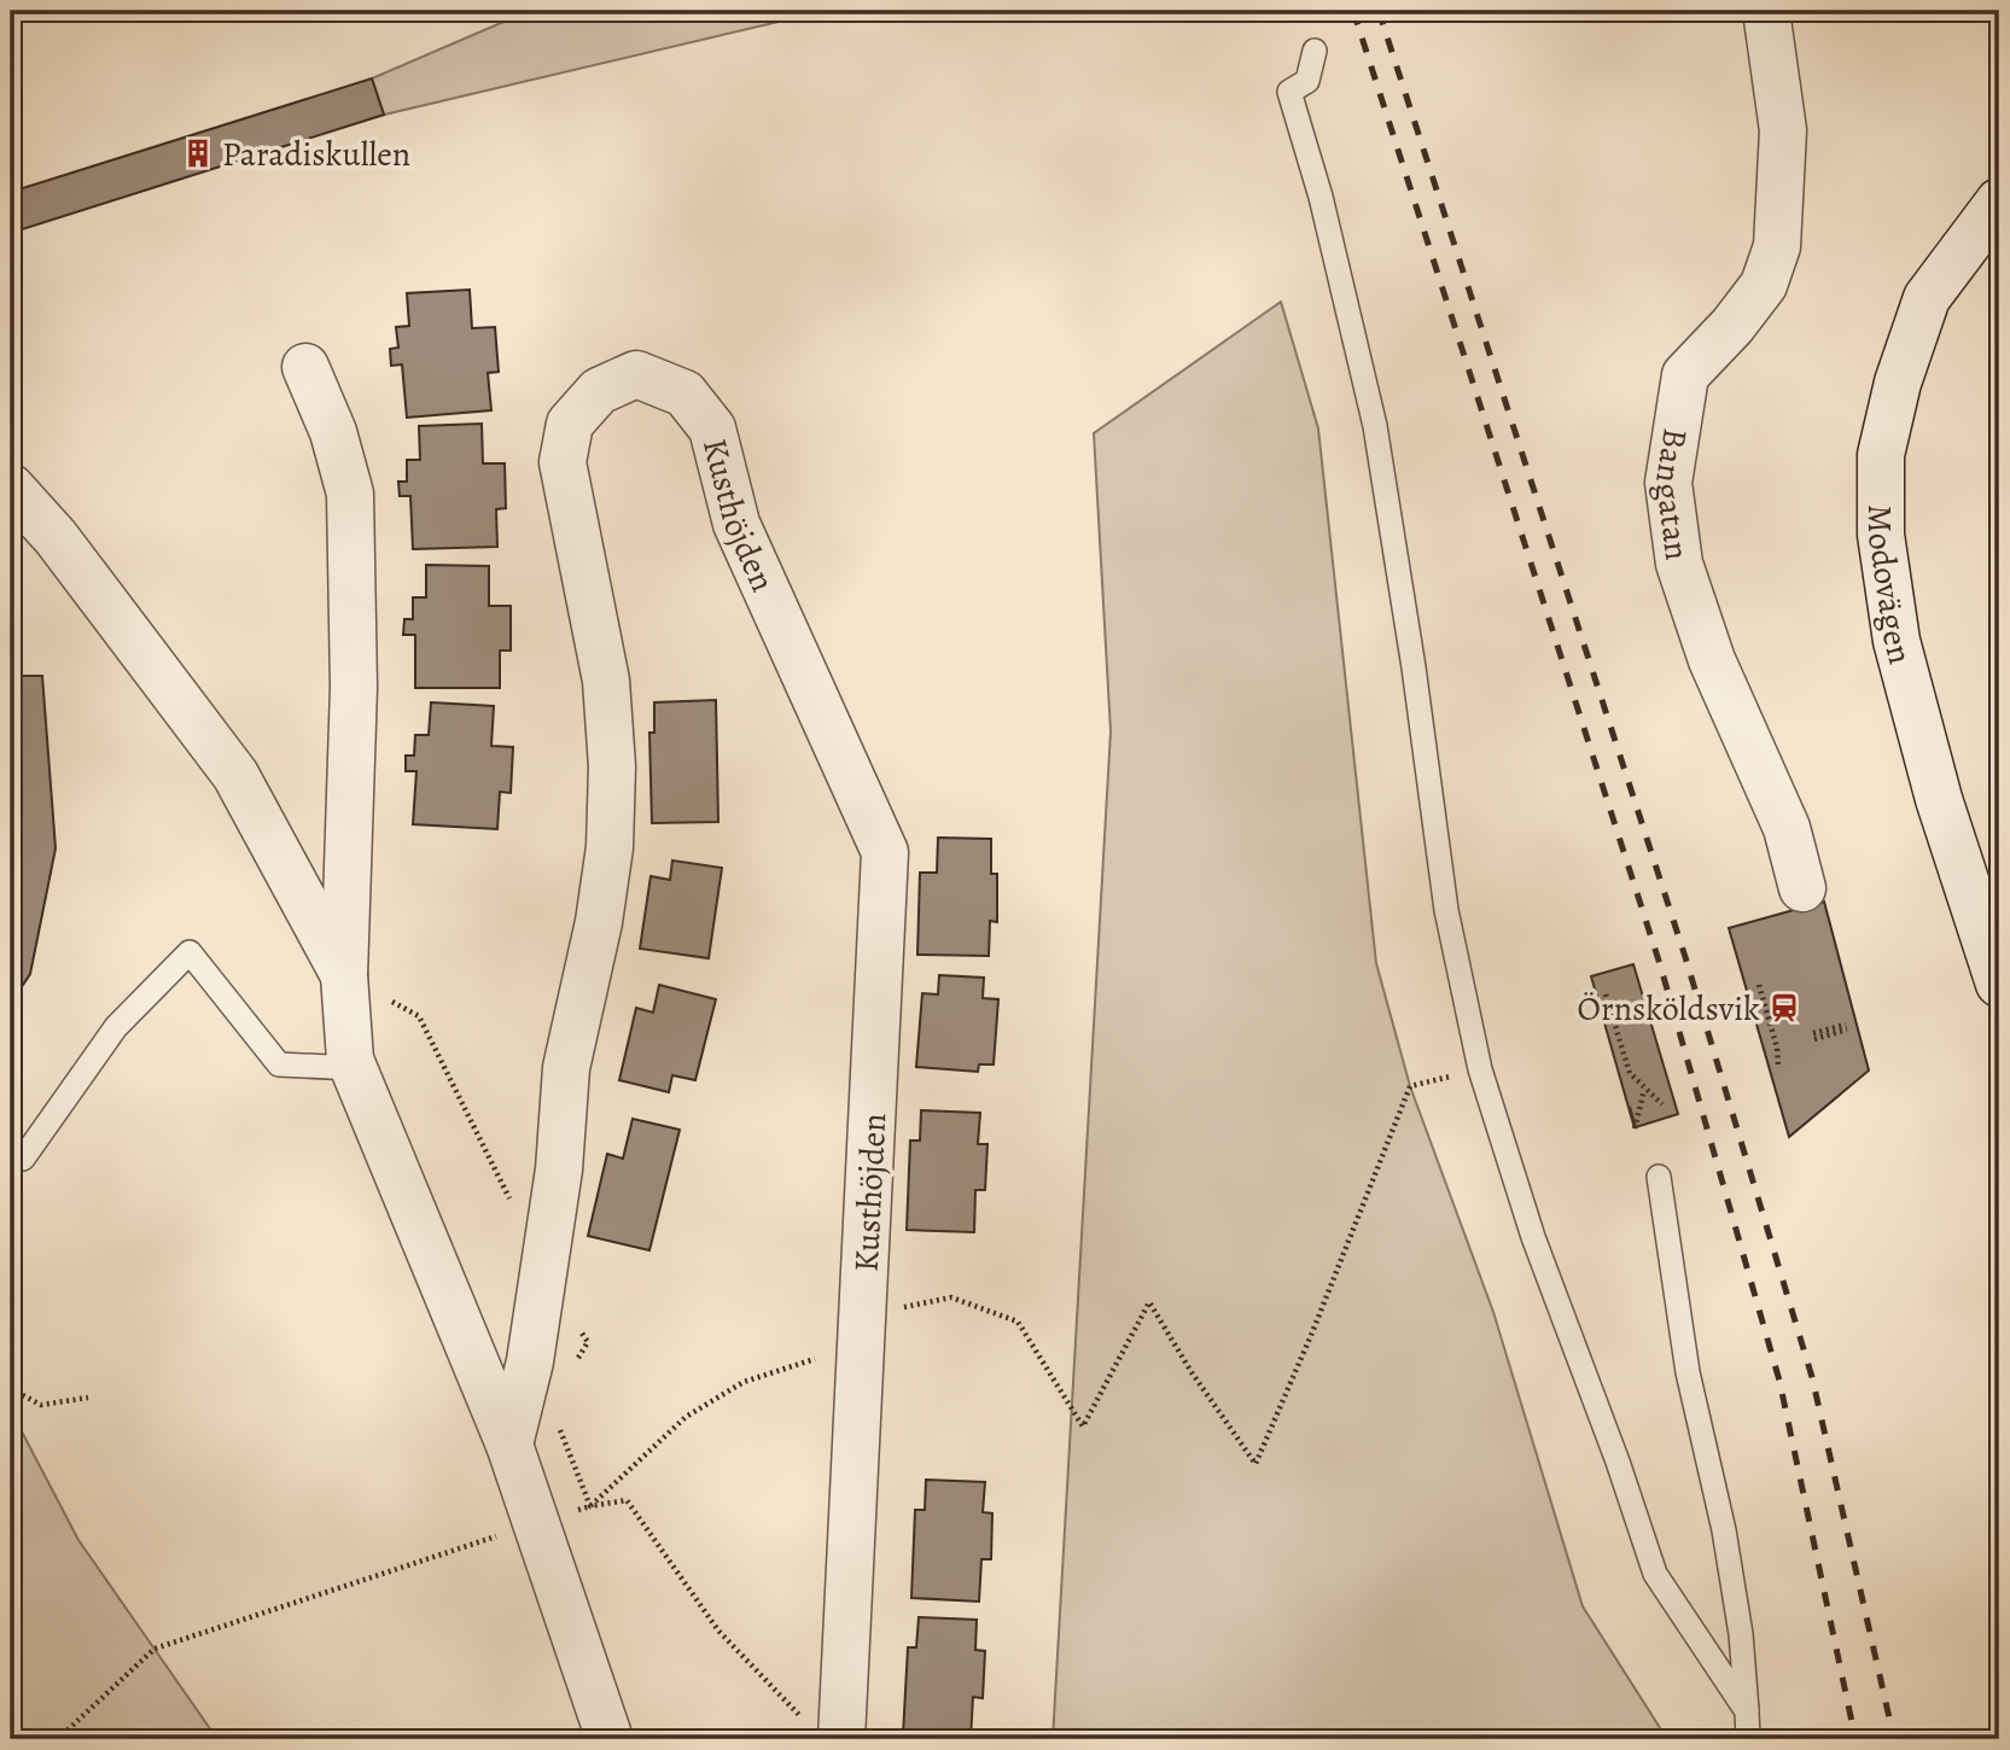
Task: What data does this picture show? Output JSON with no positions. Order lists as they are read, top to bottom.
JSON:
{
  "streets": {
    "street": ["Bangatan", "Kusthöjden", "Modovägen"]
  },
  "places": {
    "building": ["Paradiskullen"],
    "station": ["Örnsköldsvik"]
  }
}
